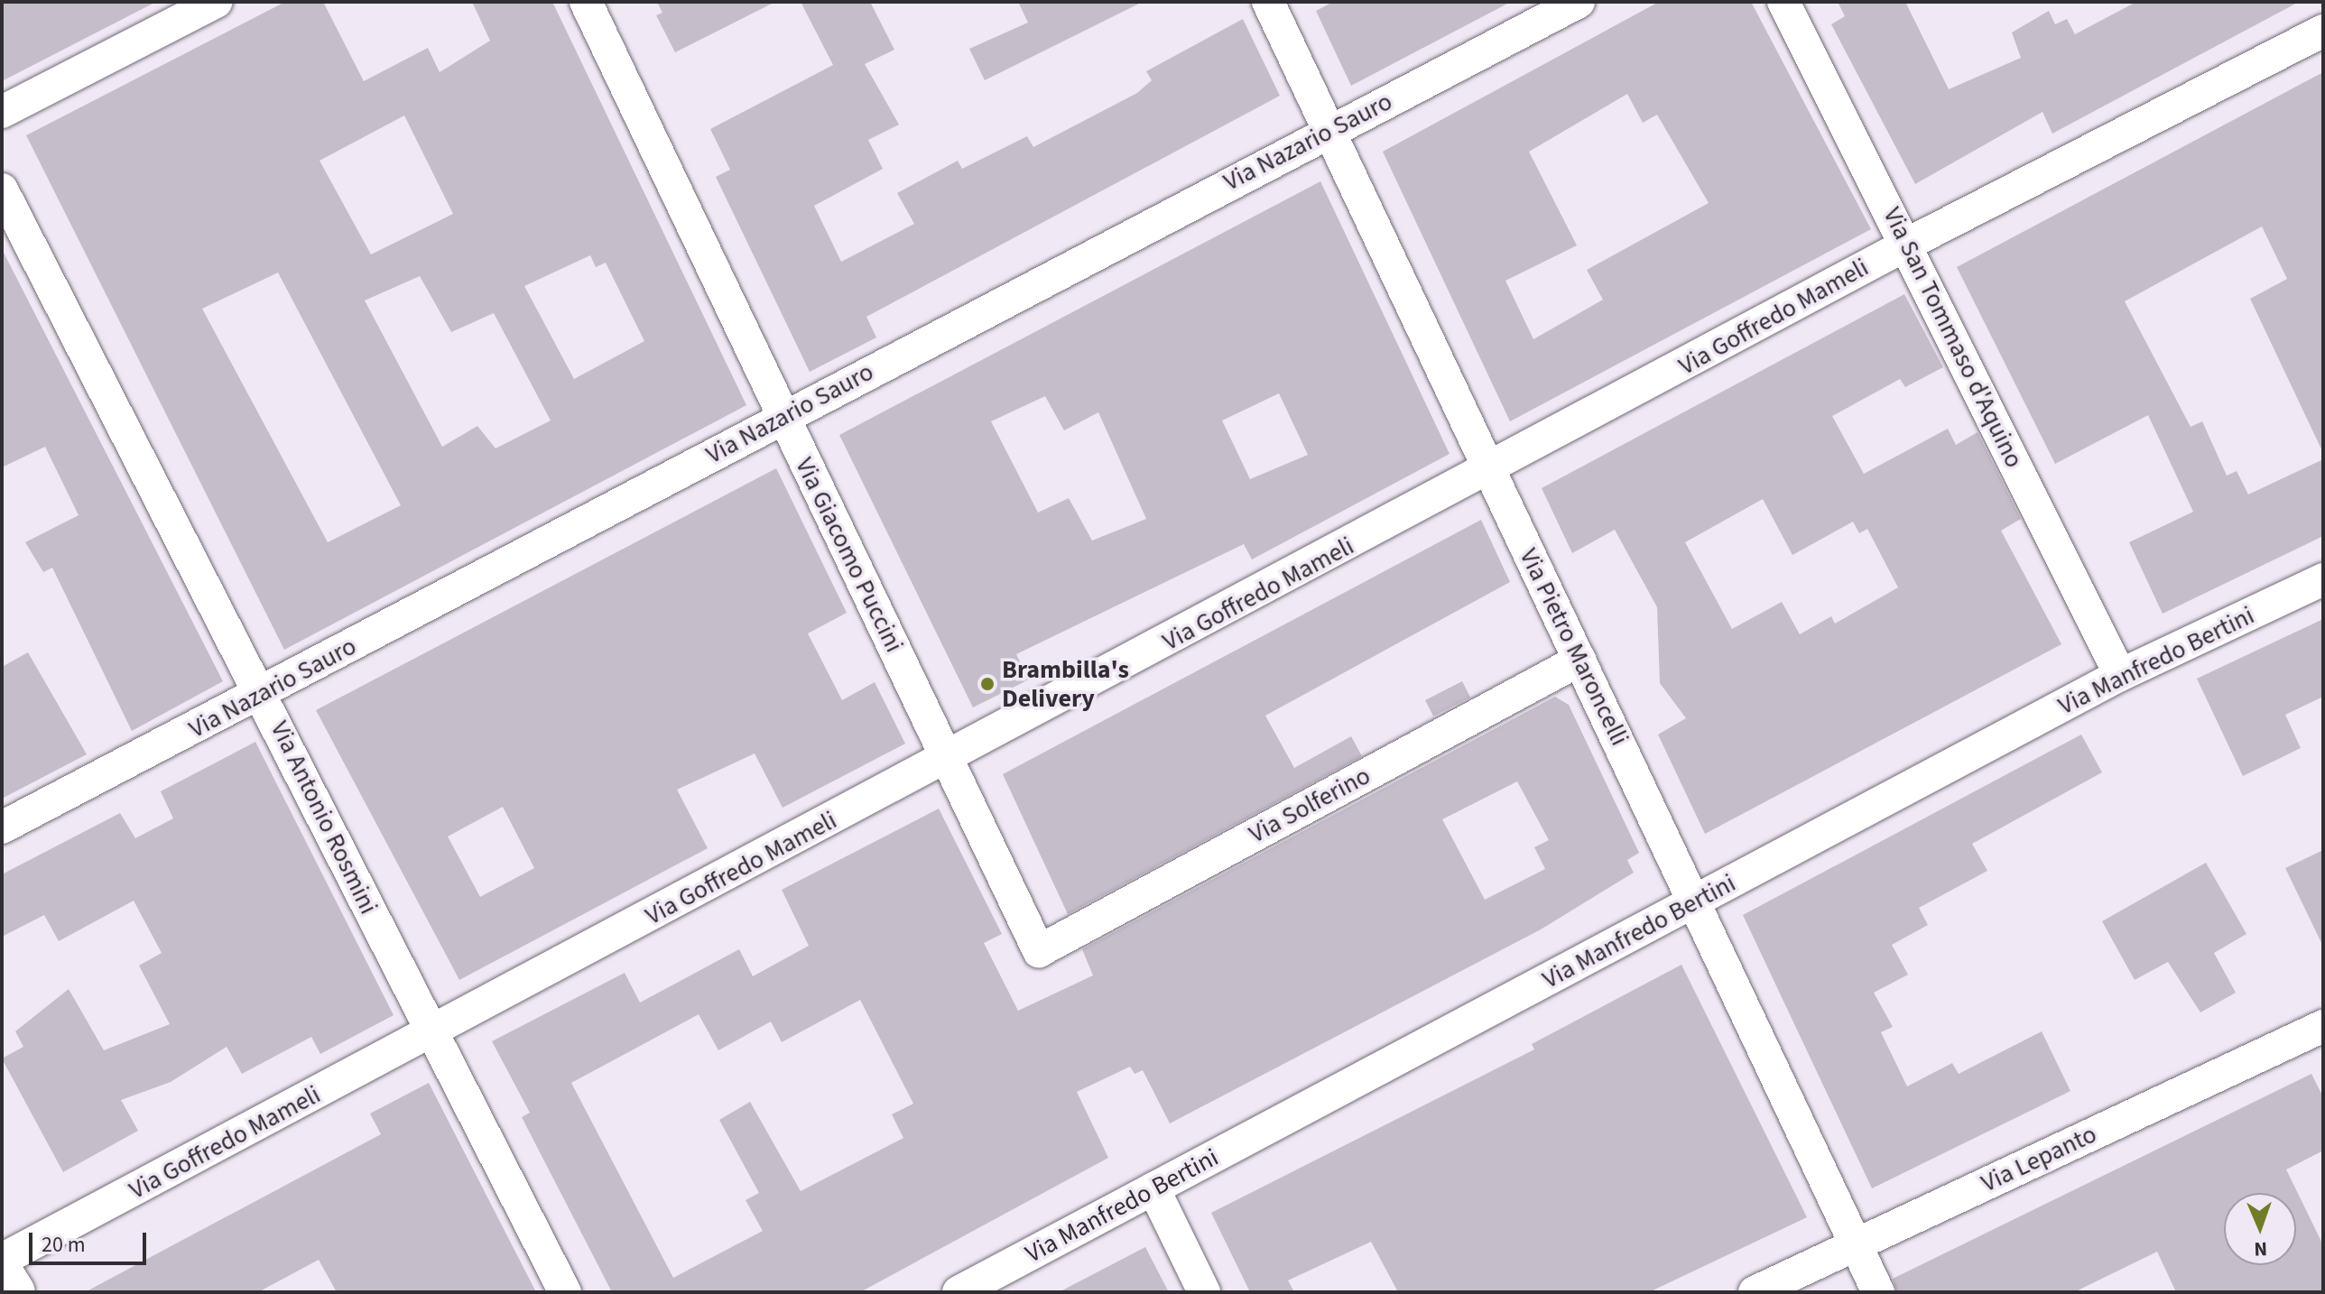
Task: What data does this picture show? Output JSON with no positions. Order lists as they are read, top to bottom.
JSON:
{
  "streets": {
    "street": [
      "Via Nazario Sauro",
      "Via Goffredo Mameli",
      "Via San Tommaso d'Aquino",
      "Via Giacomo Puccini",
      "Via Pietro Maroncelli",
      "Via Manfredo Bertini",
      "Via Solferino",
      "Via Antonio Rosmini",
      "Via Lepanto"
    ]
  },
  "crossings": [
    ["Via Nazario Sauro", "Via Giacomo Puccini"],
    ["Via Nazario Sauro", "Via Pietro Maroncelli"],
    ["Via Nazario Sauro", "Via Antonio Rosmini"],
    ["Via Goffredo Mameli", "Via San Tommaso d'Aquino"],
    ["Via Goffredo Mameli", "Via Giacomo Puccini"],
    ["Via Goffredo Mameli", "Via Pietro Maroncelli"],
    ["Via Goffredo Mameli", "Via Antonio Rosmini"],
    ["Via San Tommaso d'Aquino", "Via Manfredo Bertini"],
    ["Via Giacomo Puccini", "Via Solferino"],
    ["Via Pietro Maroncelli", "Via Manfredo Bertini"],
    ["Via Pietro Maroncelli", "Via Solferino"],
    ["Via Pietro Maroncelli", "Via Lepanto"]
  ],
  "places": ["Brambilla's Delivery"],
  "scale_bar": "20 m",
  "north": "bottom"
}
